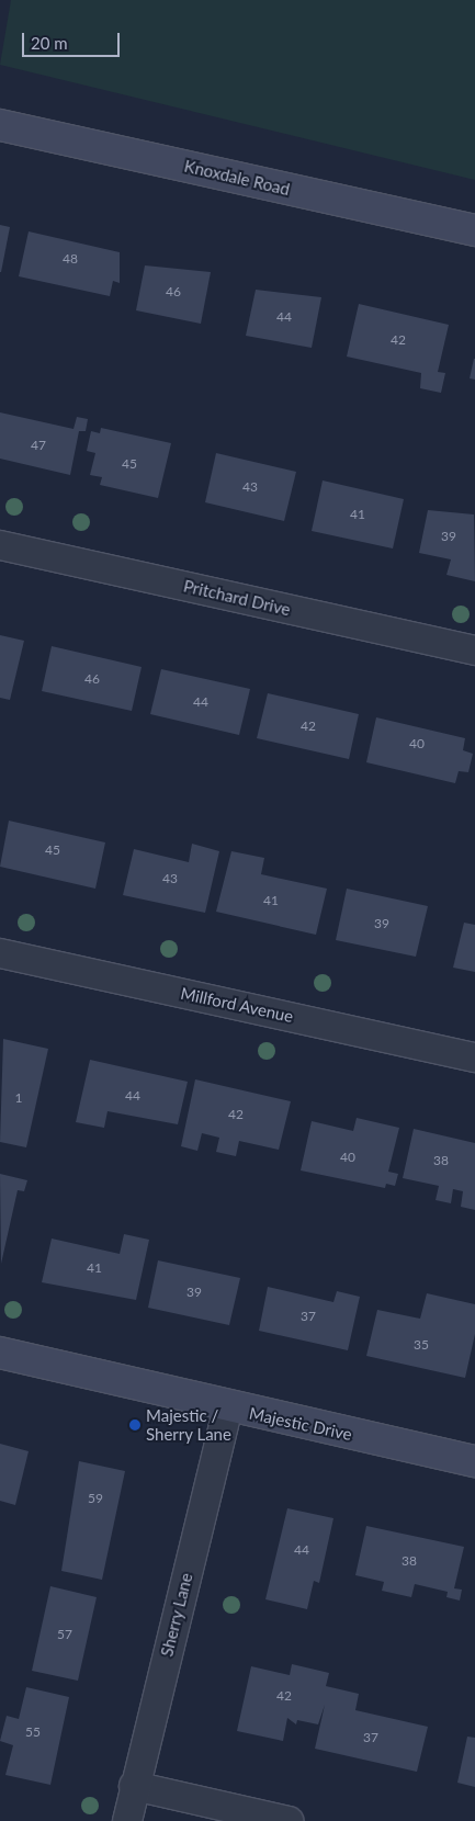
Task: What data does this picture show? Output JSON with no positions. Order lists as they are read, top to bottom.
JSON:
{
  "streets": {
    "street": [
      "Knoxdale Road",
      "Pritchard Drive",
      "Millford Avenue",
      "Majestic Drive",
      "Sherry Lane"
    ]
  },
  "crossings": [
    ["Majestic Drive", "Sherry Lane"]
  ],
  "places": ["Majestic / Sherry Lane"],
  "house_numbers": [
    "48",
    "46",
    "44",
    "42",
    "47",
    "45",
    "43",
    "41",
    "39",
    "46",
    "44",
    "42",
    "40",
    "45",
    "43",
    "41",
    "39",
    "44",
    "1",
    "42",
    "40",
    "38",
    "41",
    "39",
    "37",
    "35",
    "59",
    "44",
    "38",
    "57",
    "42",
    "55",
    "37"
  ],
  "scale_bar": "20 m"
}
